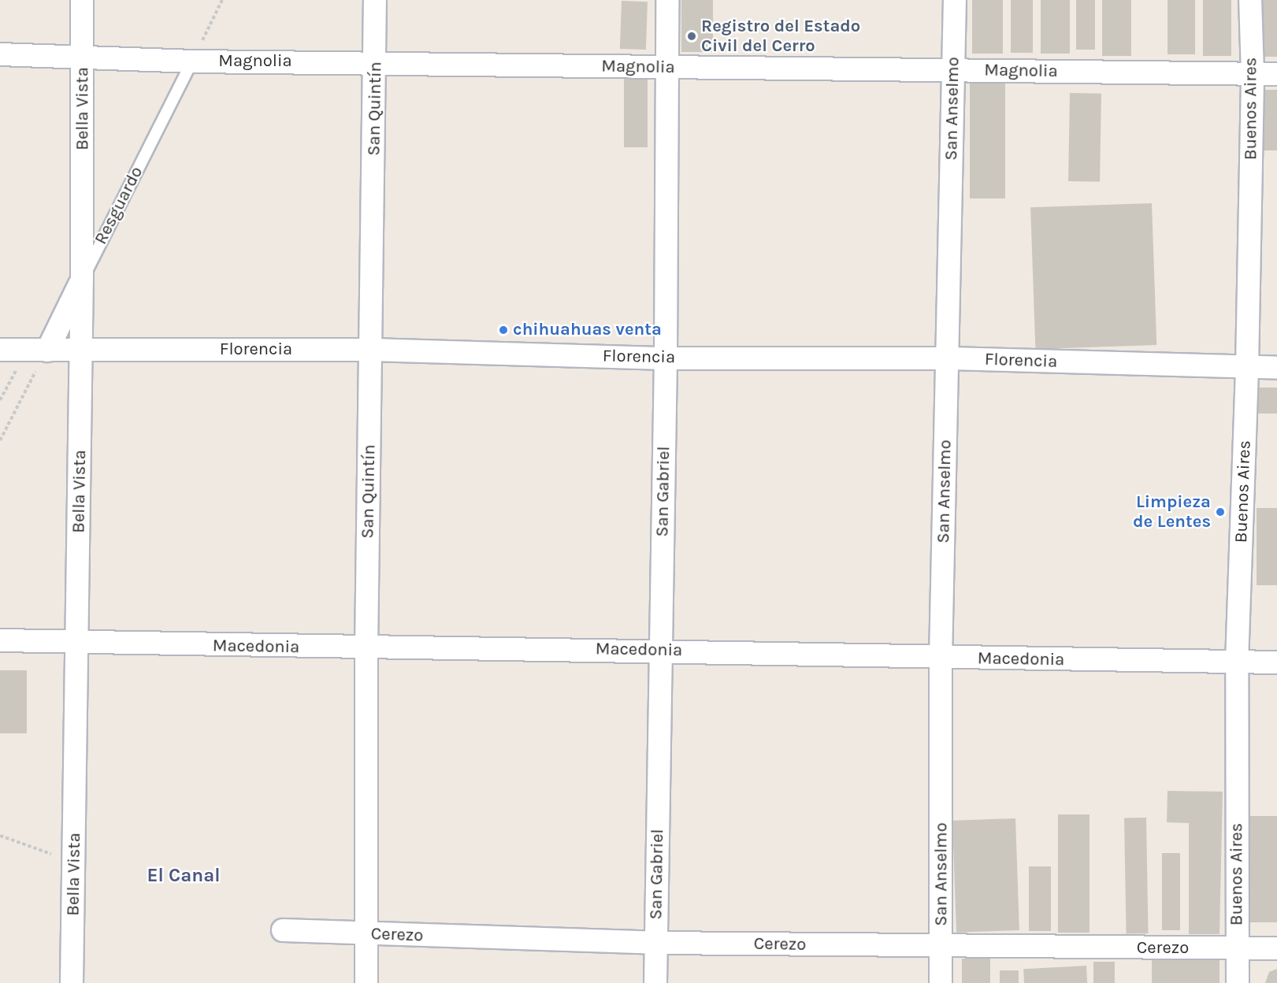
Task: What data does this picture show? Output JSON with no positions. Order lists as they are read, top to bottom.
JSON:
{
  "streets": {
    "street": [
      "Magnolia",
      "Bella Vista",
      "San Quintín",
      "San Anselmo",
      "Buenos Aires",
      "Resguardo",
      "Florencia",
      "San Gabriel",
      "Macedonia",
      "Cerezo"
    ]
  },
  "crossings": [
    ["Magnolia", "Bella Vista"],
    ["Magnolia", "San Quintín"],
    ["Magnolia", "San Anselmo"],
    ["Magnolia", "Buenos Aires"],
    ["Magnolia", "Resguardo"],
    ["Magnolia", "San Gabriel"],
    ["Bella Vista", "Resguardo"],
    ["Bella Vista", "Florencia"],
    ["Bella Vista", "Macedonia"],
    ["San Quintín", "Florencia"],
    ["San Quintín", "Macedonia"],
    ["San Quintín", "Cerezo"],
    ["San Anselmo", "Florencia"],
    ["San Anselmo", "Macedonia"],
    ["San Anselmo", "Cerezo"],
    ["Buenos Aires", "Florencia"],
    ["Buenos Aires", "Macedonia"],
    ["Buenos Aires", "Cerezo"],
    ["Resguardo", "Florencia"],
    ["Florencia", "San Gabriel"],
    ["San Gabriel", "Macedonia"],
    ["San Gabriel", "Cerezo"]
  ],
  "districts": ["El Canal"],
  "places": ["Registro del Estado Civil del Cerro", "chihuahuas venta", "Limpieza de Lentes"]
}
